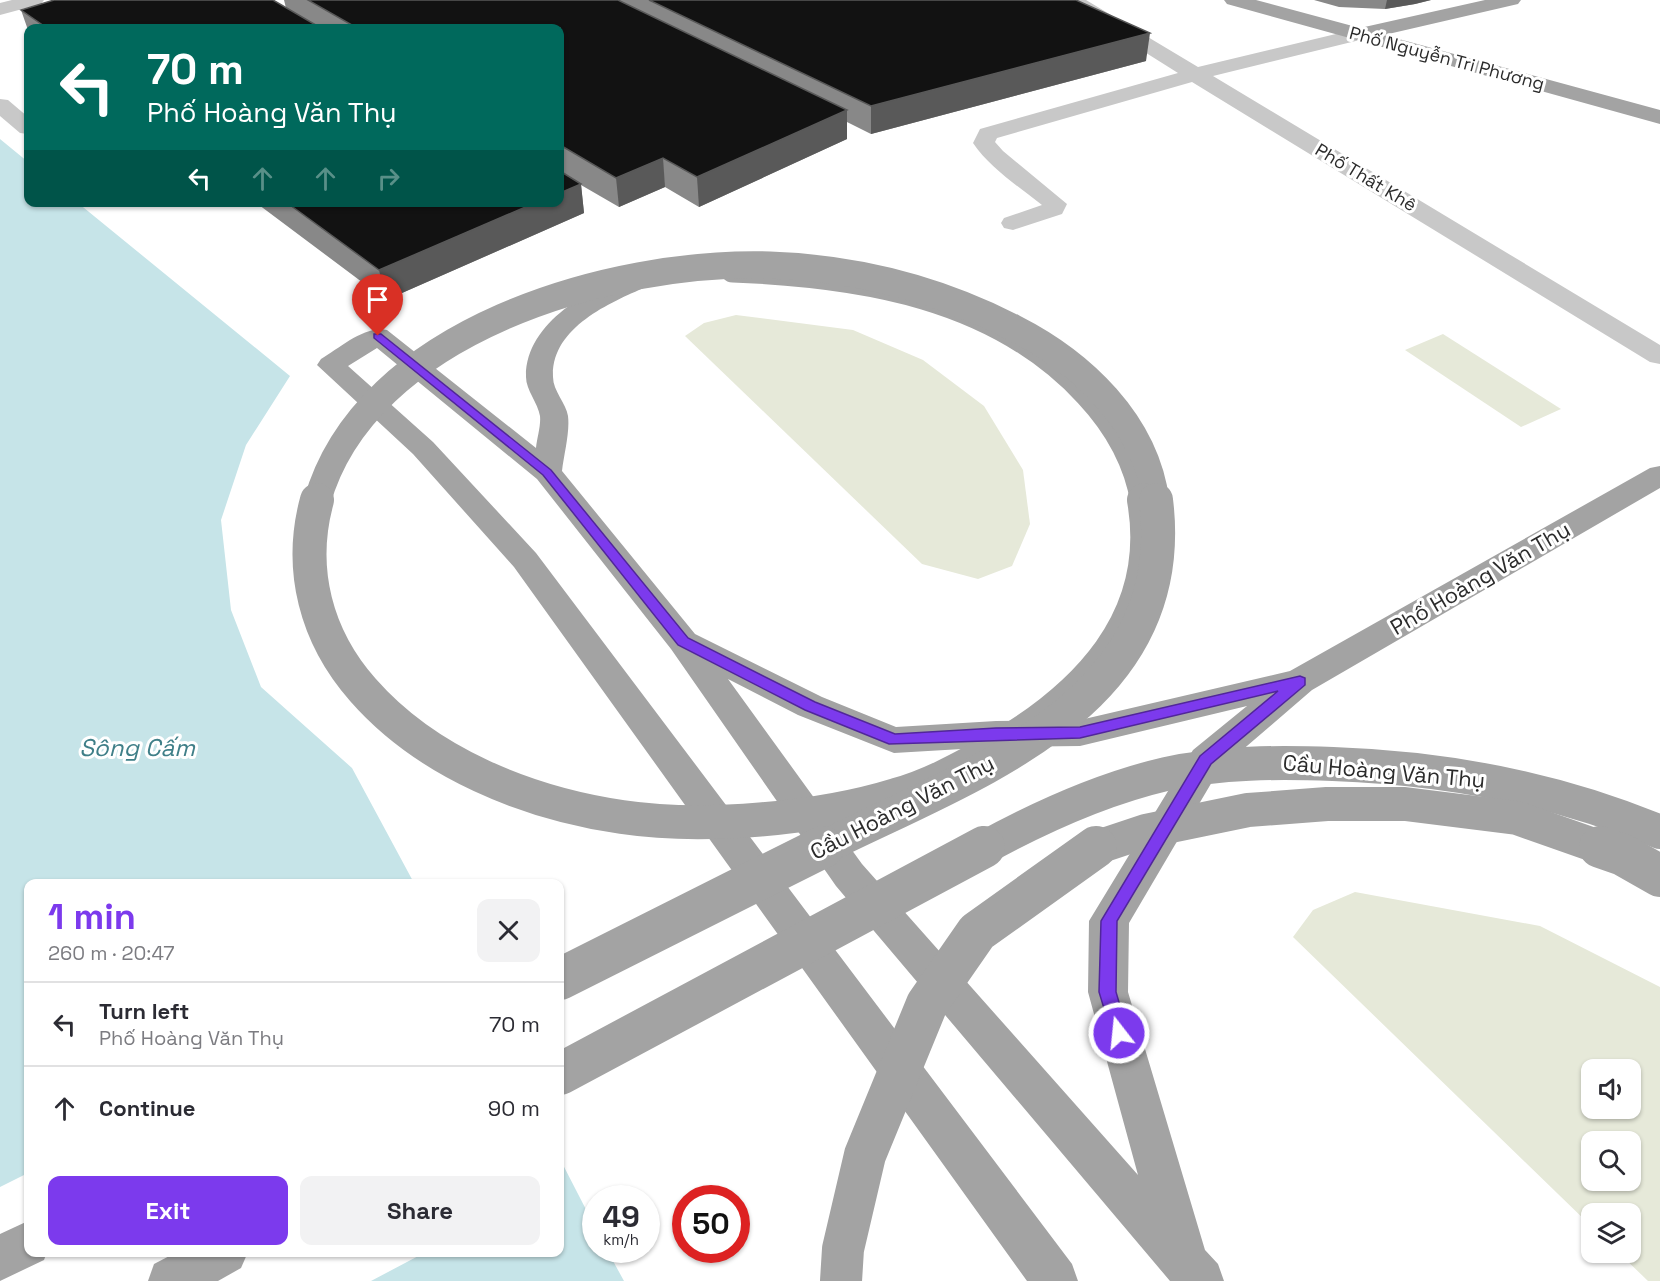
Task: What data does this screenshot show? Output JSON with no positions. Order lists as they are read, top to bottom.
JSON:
{
  "streets": {
    "main road": ["Phố Nguyễn Tri Phương", "Phố Hoàng Văn Thụ", "Cầu Hoàng Văn Thụ"],
    "street": ["Phố Thất Khê"]
  },
  "water": ["Sông Cấm"],
  "page": {
    "turn": ["70 m", "Phố Hoàng Văn Thụ"],
    "heading": ["1 min", "260 m · 20:47"],
    "list": [
      {
        "name": "Turn left",
        "note": "Phố Hoàng Văn Thụ",
        "value": "70 m"
      },
      {
        "name": "Continue",
        "value": "90 m"
      }
    ],
    "buttons": ["Exit", "Share"],
    "speed": "49 km/h",
    "limit": "50"
  }
}
